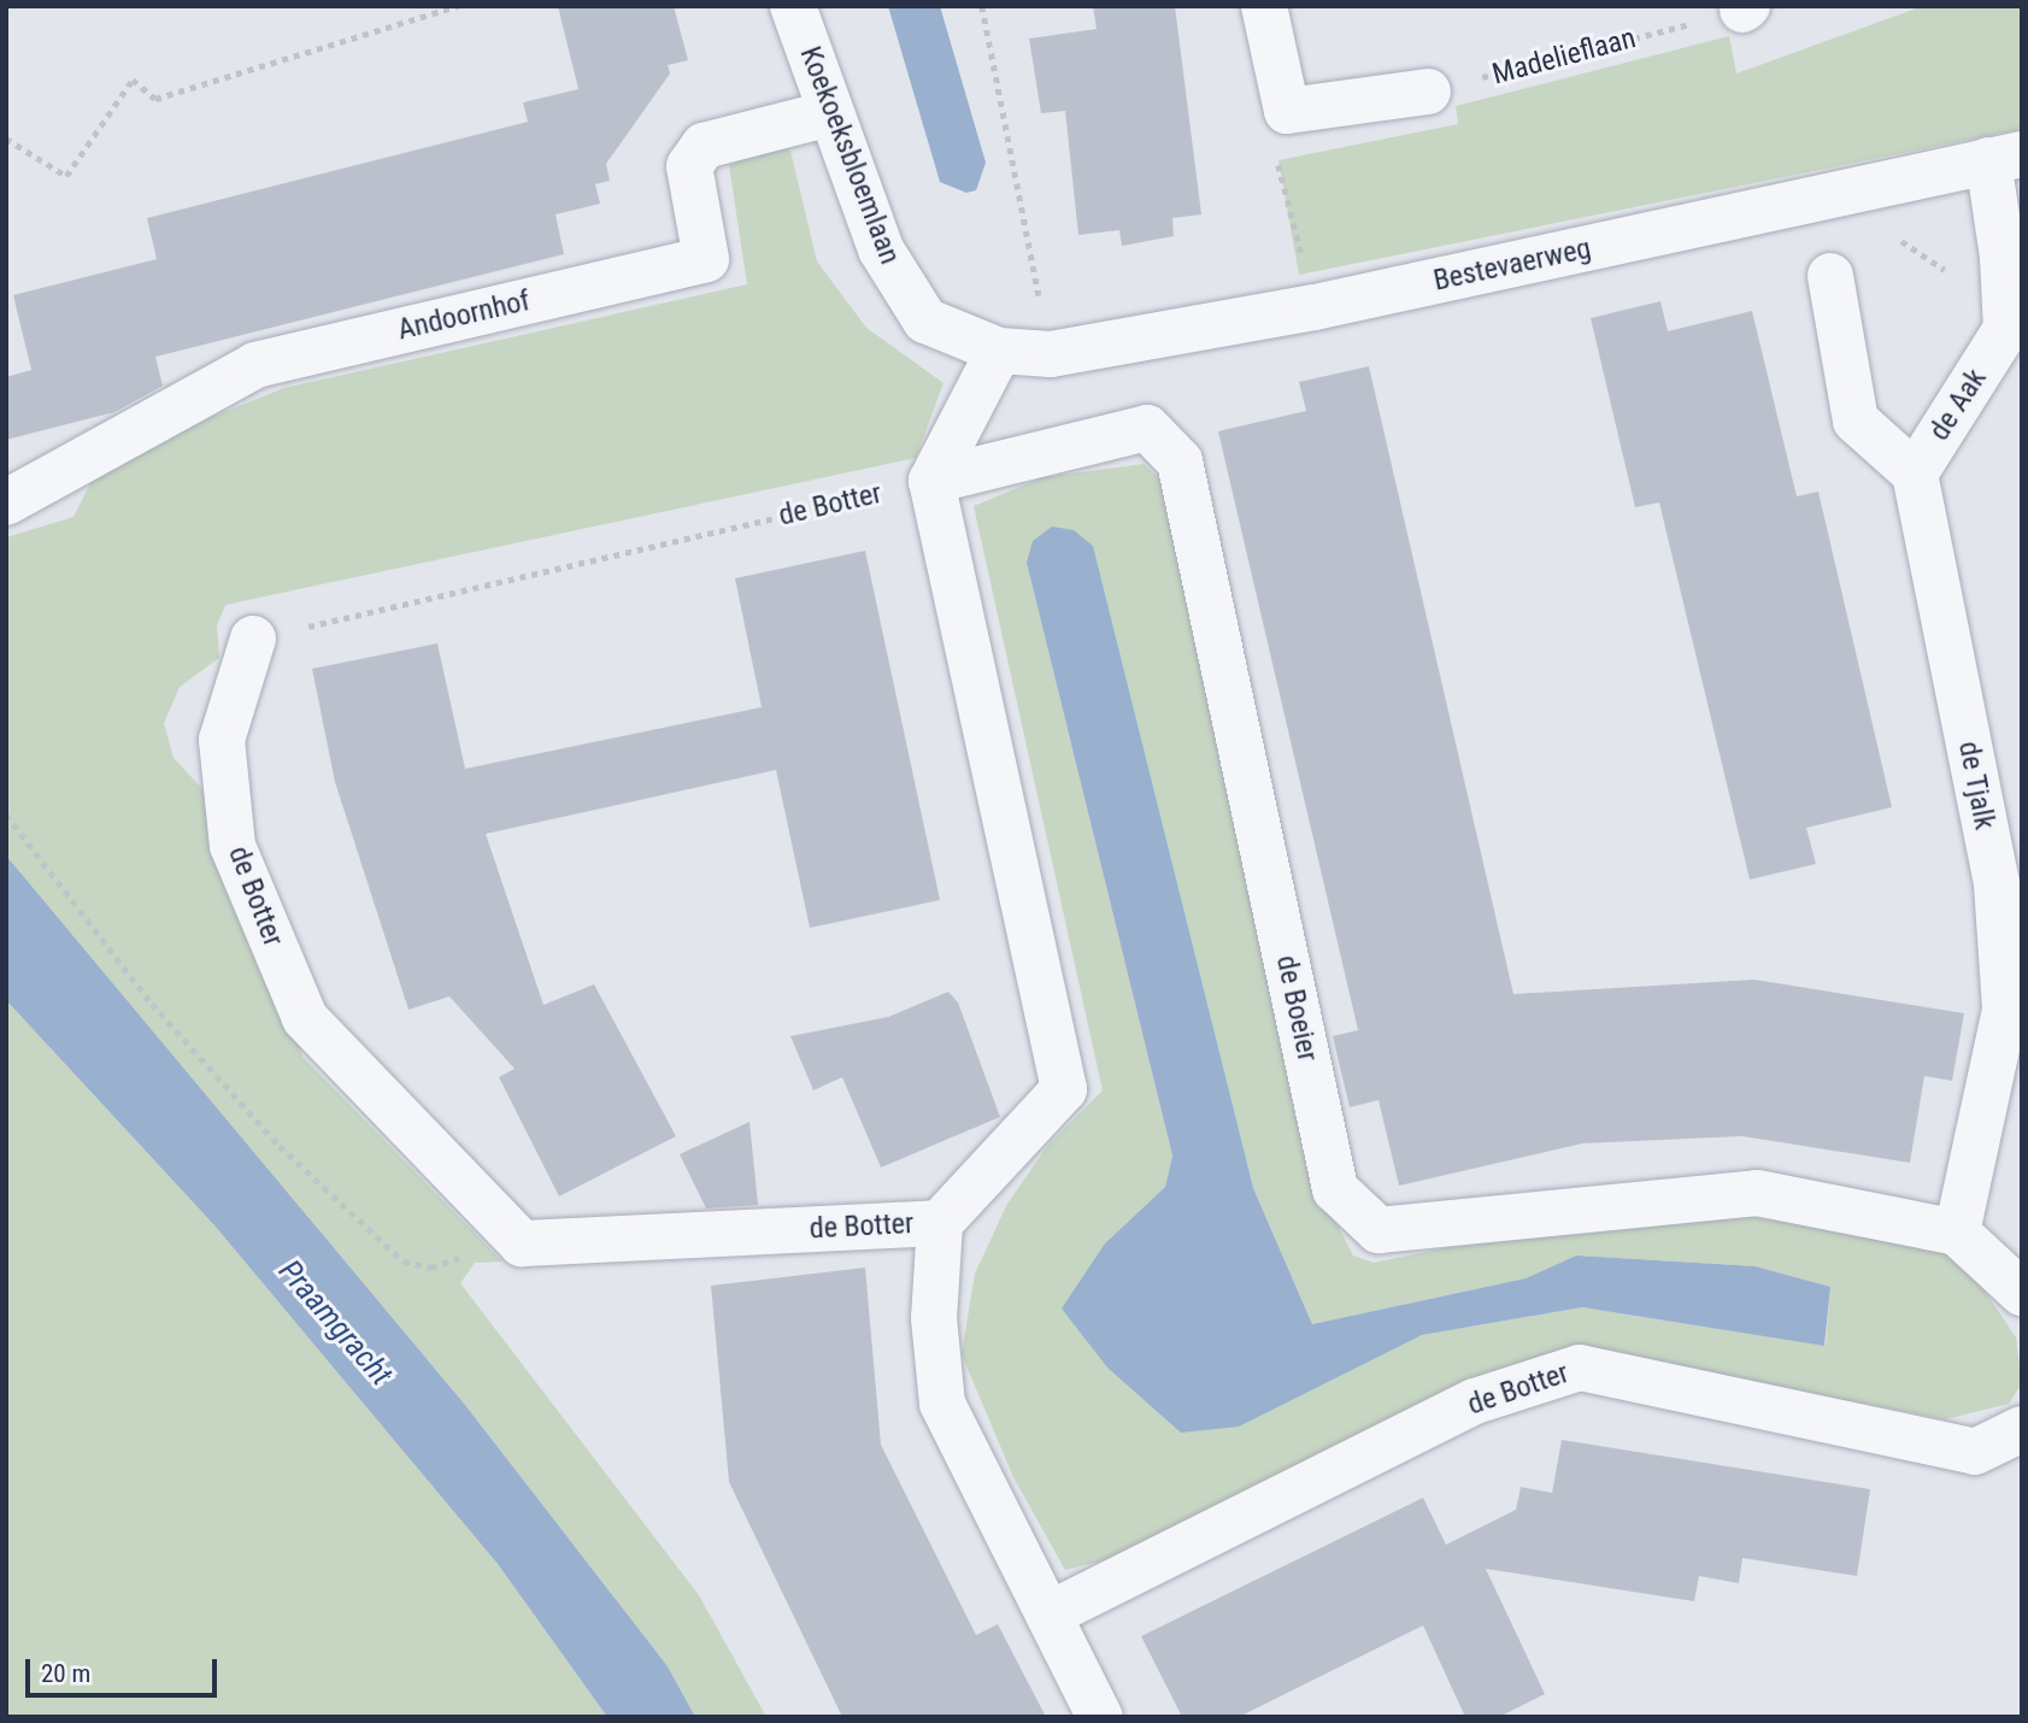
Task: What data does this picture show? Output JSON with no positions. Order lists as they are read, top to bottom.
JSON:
{
  "streets": {
    "street": [
      "Koekoeksbloemlaan",
      "Bestevaerweg",
      "Andoornhof",
      "de Aak",
      "de Botter",
      "de Tjalk",
      "de Boeier"
    ],
    "path": ["Madelieflaan"]
  },
  "crossings": [
    ["Koekoeksbloemlaan", "Bestevaerweg"],
    ["Koekoeksbloemlaan", "Andoornhof"],
    ["de Aak", "de Tjalk"],
    ["de Botter", "de Boeier"],
    ["de Tjalk", "de Boeier"]
  ],
  "water": ["Praamgracht"],
  "scale_bar": "20 m"
}
